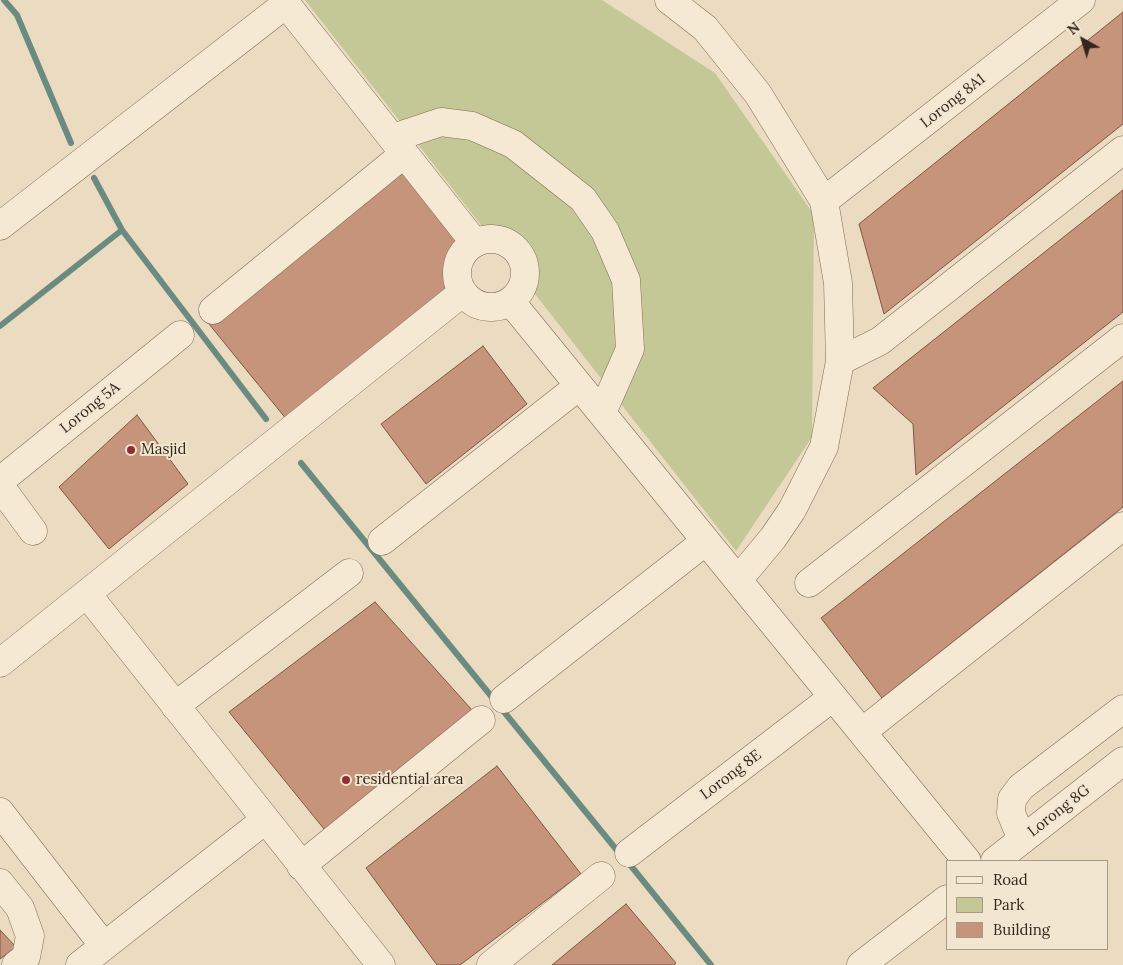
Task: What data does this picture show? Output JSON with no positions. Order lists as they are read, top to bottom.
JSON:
{
  "streets": {
    "street": [
      "Lorong 8A1",
      "Lorong 5A",
      "Lorong 8E",
      "Lorong 8G"
    ]
  },
  "places": ["Masjid", "residential area"],
  "legend": ["Road", "Park", "Building"],
  "north": "top left"
}
